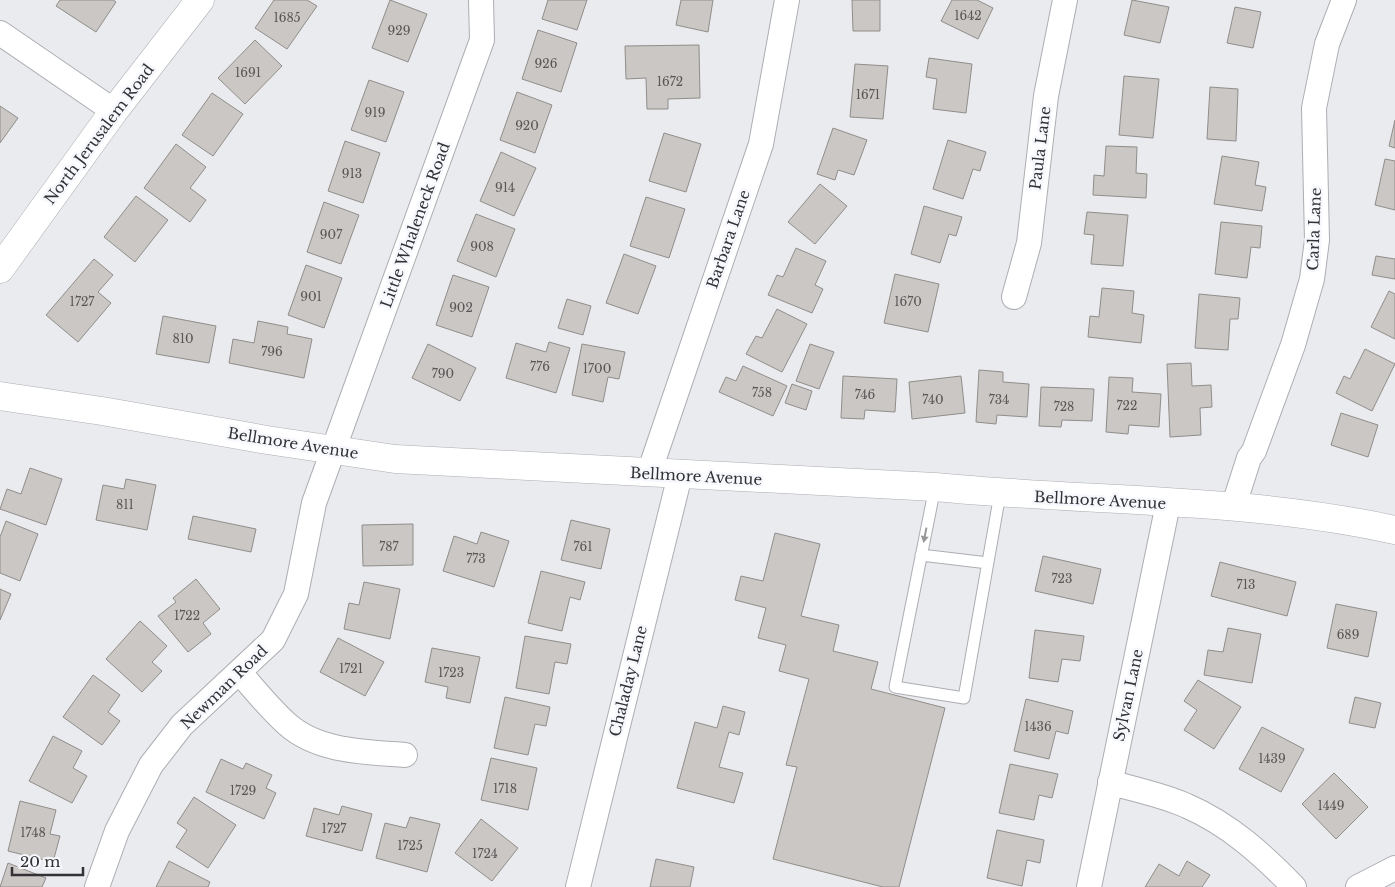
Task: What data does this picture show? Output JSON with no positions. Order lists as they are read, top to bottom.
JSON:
{
  "streets": {
    "main road": ["North Jerusalem Road", "Bellmore Avenue"],
    "street": [
      "Paula Lane",
      "Little Whaleneck Road",
      "Carla Lane",
      "Barbara Lane",
      "Chaladay Lane",
      "Newman Road",
      "Sylvan Lane"
    ]
  },
  "crossings": [
    ["Little Whaleneck Road", "Bellmore Avenue"],
    ["Little Whaleneck Road", "Newman Road"],
    ["Carla Lane", "Bellmore Avenue"],
    ["Barbara Lane", "Bellmore Avenue"],
    ["Bellmore Avenue", "Chaladay Lane"],
    ["Bellmore Avenue", "Newman Road"],
    ["Bellmore Avenue", "Sylvan Lane"]
  ],
  "house_numbers": [
    "1642",
    "1685",
    "929",
    "926",
    "1691",
    "1672",
    "1671",
    "919",
    "920",
    "913",
    "914",
    "907",
    "908",
    "901",
    "1727",
    "1670",
    "902",
    "810",
    "796",
    "776",
    "1700",
    "790",
    "758",
    "746",
    "740",
    "734",
    "722",
    "728",
    "811",
    "787",
    "761",
    "773",
    "723",
    "713",
    "1722",
    "689",
    "1721",
    "1723",
    "1436",
    "1439",
    "1718",
    "1729",
    "1449",
    "1727",
    "1748",
    "1725",
    "1724"
  ],
  "scale_bar": "20 m"
}
